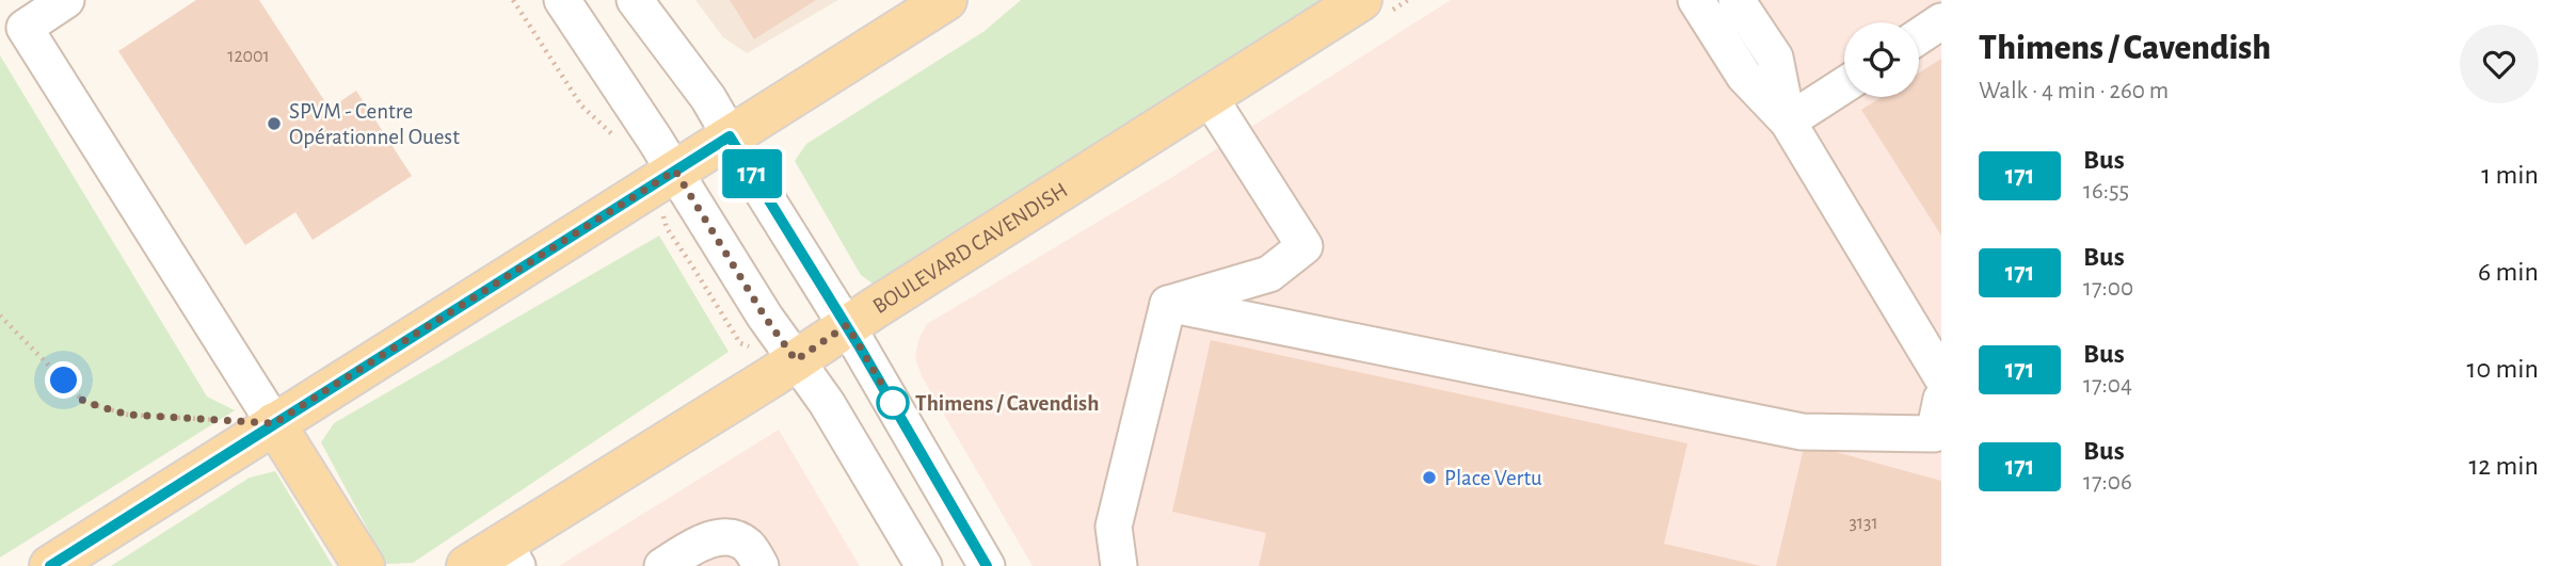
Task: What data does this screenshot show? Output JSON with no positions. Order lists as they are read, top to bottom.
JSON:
{
  "streets": {
    "main road": ["BOULEVARD CAVENDISH"]
  },
  "places": ["SPVM - Centre Opérationnel Ouest", "Thimens / Cavendish", "Place Vertu"],
  "lines": ["bus line 171"],
  "house_numbers": ["12001", "3131"],
  "page": {
    "on_map": "171",
    "heading": ["Thimens / Cavendish", "Walk · 4 min · 260 m"],
    "list": [
      {
        "mark": "171",
        "name": "Bus",
        "note": "16:55",
        "value": "1 min"
      },
      {
        "mark": "171",
        "name": "Bus",
        "note": "17:00",
        "value": "6 min"
      },
      {
        "mark": "171",
        "name": "Bus",
        "note": "17:04",
        "value": "10 min"
      },
      {
        "mark": "171",
        "name": "Bus",
        "note": "17:06",
        "value": "12 min"
      }
    ]
  }
}
